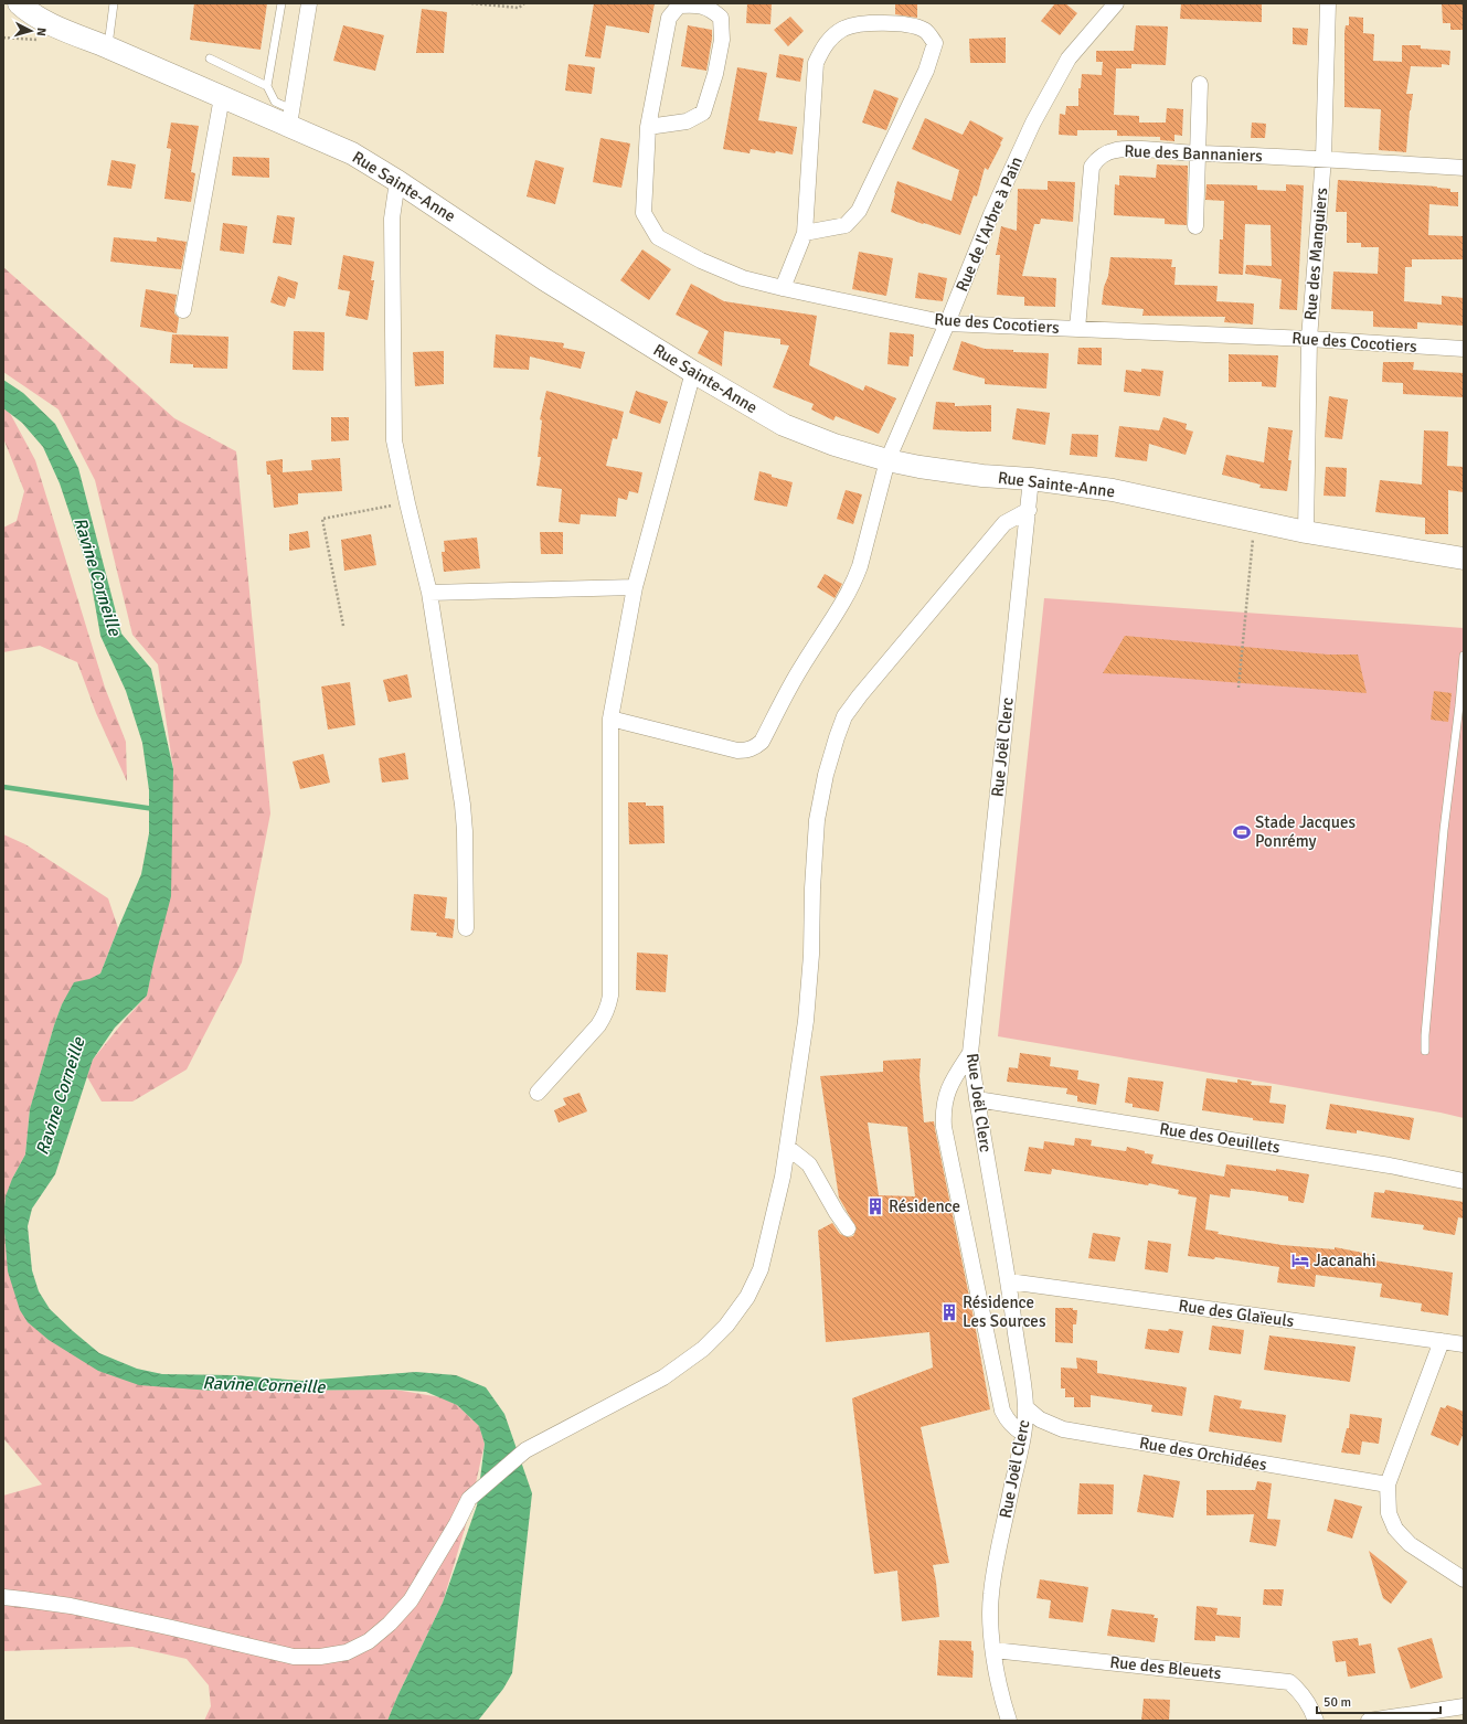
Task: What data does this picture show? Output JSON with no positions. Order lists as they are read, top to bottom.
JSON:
{
  "streets": {
    "main road": ["Rue Sainte-Anne"],
    "street": [
      "Rue des Bannaniers",
      "Rue de l'Arbre à Pain",
      "Rue des Manguiers",
      "Rue des Cocotiers",
      "Rue Joël Clerc",
      "Rue des Oeuillets",
      "Rue des Glaïeuls",
      "Rue des Orchidées",
      "Rue des Bleuets"
    ]
  },
  "crossings": [
    ["Rue des Bannaniers", "Rue des Manguiers"],
    ["Rue des Bannaniers", "Rue des Cocotiers"],
    ["Rue Sainte-Anne", "Rue de l'Arbre à Pain"],
    ["Rue Sainte-Anne", "Rue des Manguiers"],
    ["Rue Sainte-Anne", "Rue Joël Clerc"],
    ["Rue de l'Arbre à Pain", "Rue des Cocotiers"],
    ["Rue des Manguiers", "Rue des Cocotiers"],
    ["Rue Joël Clerc", "Rue des Oeuillets"],
    ["Rue Joël Clerc", "Rue des Glaïeuls"],
    ["Rue Joël Clerc", "Rue des Orchidées"],
    ["Rue Joël Clerc", "Rue des Bleuets"]
  ],
  "water": ["Ravine Corneille"],
  "places": {
    "sports": ["Stade Jacques Ponrémy"],
    "building": ["Résidence", "Résidence Les Sources"],
    "hotel": ["Jacanahi"]
  },
  "scale_bar": "50 m",
  "north": "right"
}
